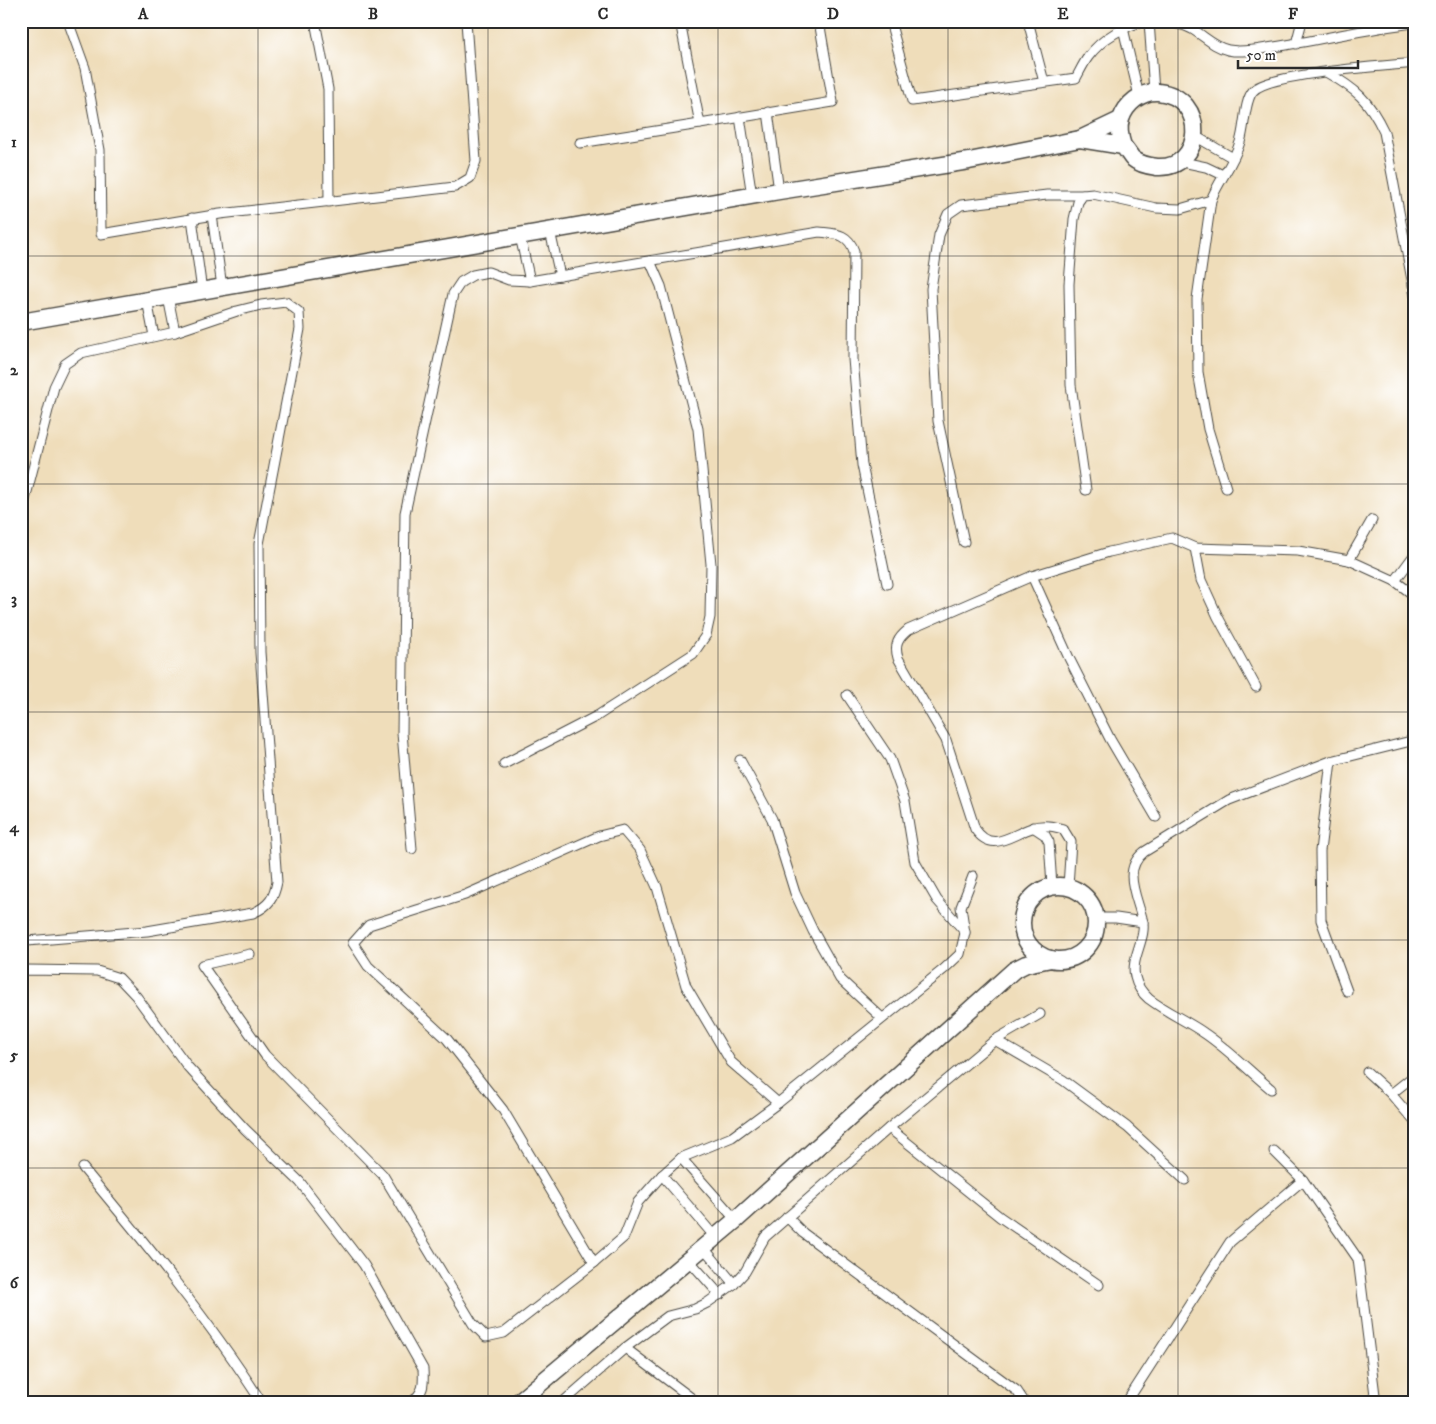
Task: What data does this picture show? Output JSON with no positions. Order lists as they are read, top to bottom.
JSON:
{
  "scale_bar": "50 m",
  "grid": {
    "columns": [
      "A",
      "B",
      "C",
      "D",
      "E",
      "F"
    ],
    "rows": [
      "1",
      "2",
      "3",
      "4",
      "5",
      "6"
    ]
  }
}
